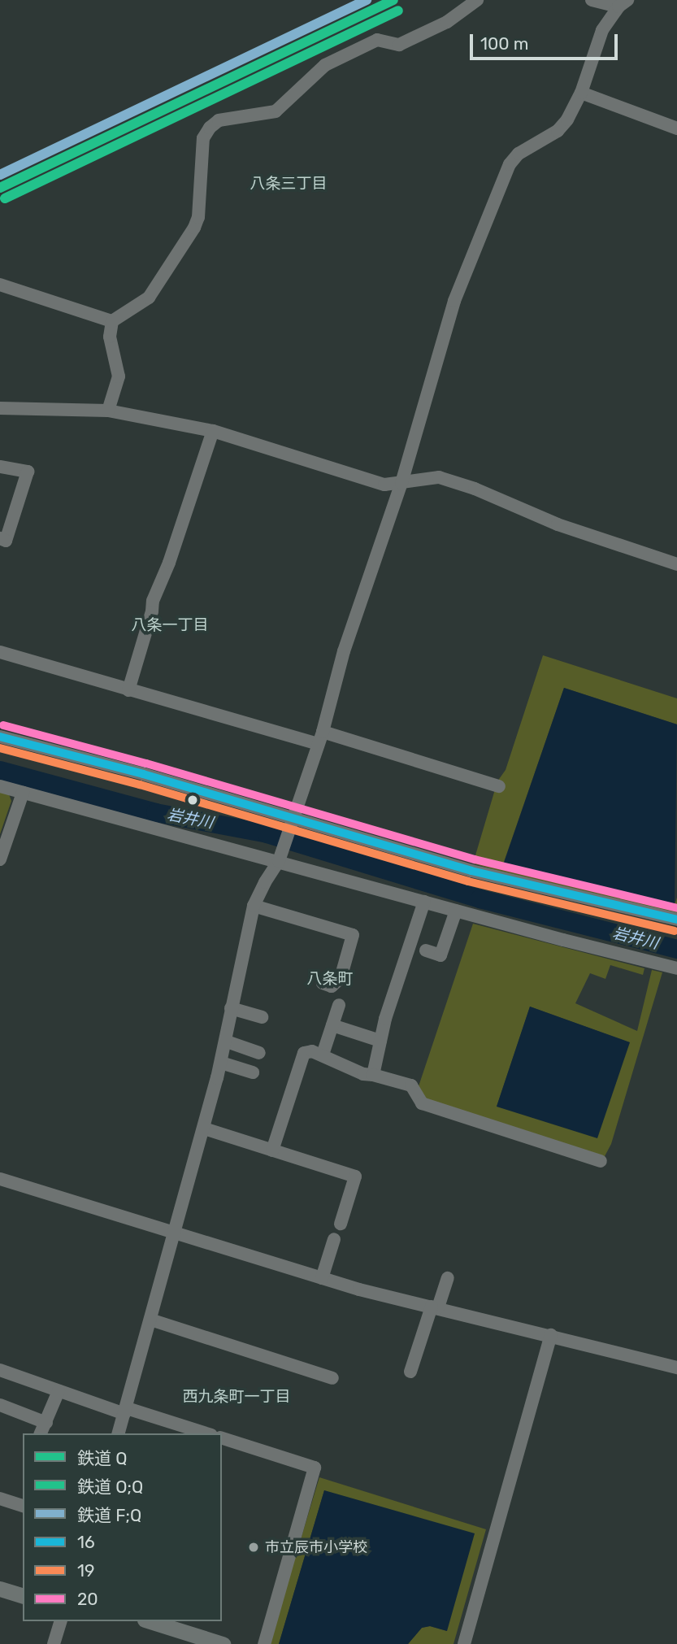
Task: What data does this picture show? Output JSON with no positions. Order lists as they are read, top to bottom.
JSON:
{
  "districts": [
    "八条三丁目",
    "八条一丁目",
    "八条町",
    "西九条町一丁目"
  ],
  "water": ["岩井川"],
  "places": ["市立辰市小学校"],
  "lines": [
    "rail line Q",
    "rail line F;Q",
    "rail line O;Q",
    "transit line 20",
    "transit line 16",
    "transit line 19"
  ],
  "legend": [
    "鉄道 Q",
    "鉄道 O;Q",
    "鉄道 F;Q",
    "16",
    "19",
    "20"
  ],
  "scale_bar": "100 m"
}
